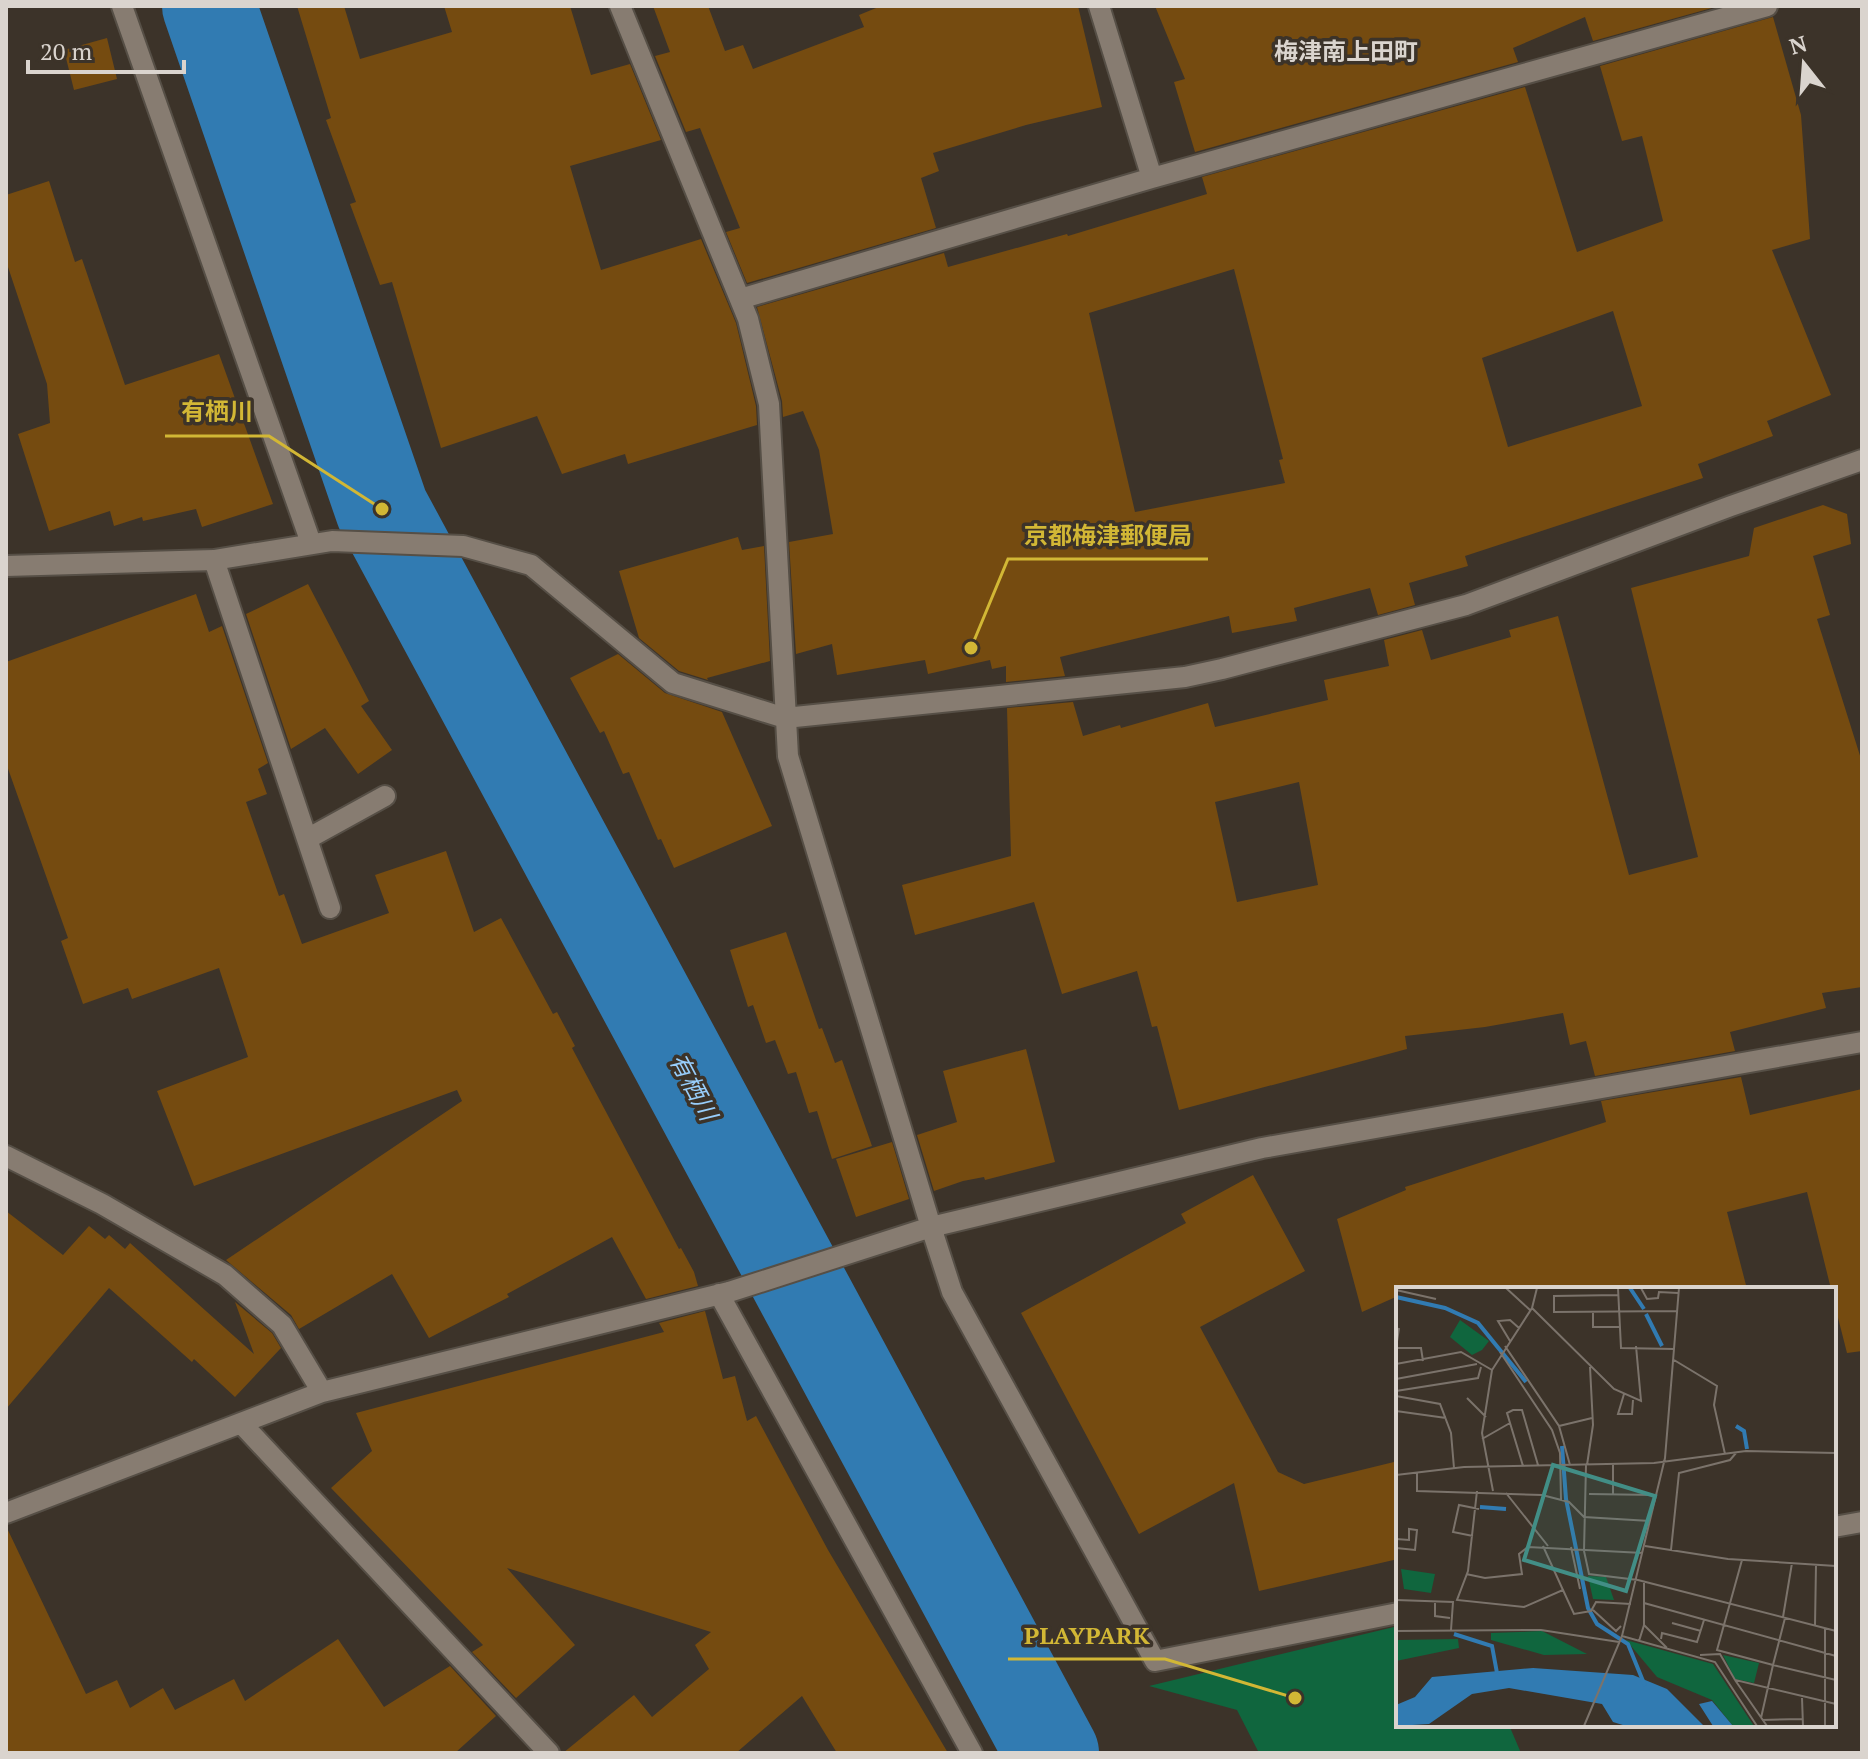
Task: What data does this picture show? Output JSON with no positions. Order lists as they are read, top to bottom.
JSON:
{
  "districts": ["梅津南上田町"],
  "water": ["有栖川"],
  "places": ["有栖川", "京都梅津郵便局", "PLAYPARK"],
  "scale_bar": "20 m",
  "north": "top"
}
